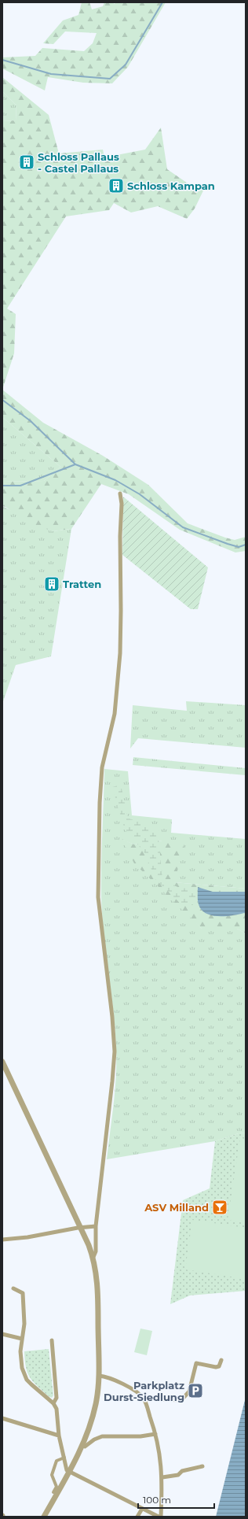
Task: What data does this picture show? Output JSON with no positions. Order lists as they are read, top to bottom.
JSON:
{
  "places": {
    "building": ["Schloss Pallaus - Castel Pallaus", "Schloss Kampan", "Tratten"],
    "bar": ["ASV Milland"],
    "parking": ["Parkplatz Durst-Siedlung"]
  },
  "scale_bar": "100 m"
}
